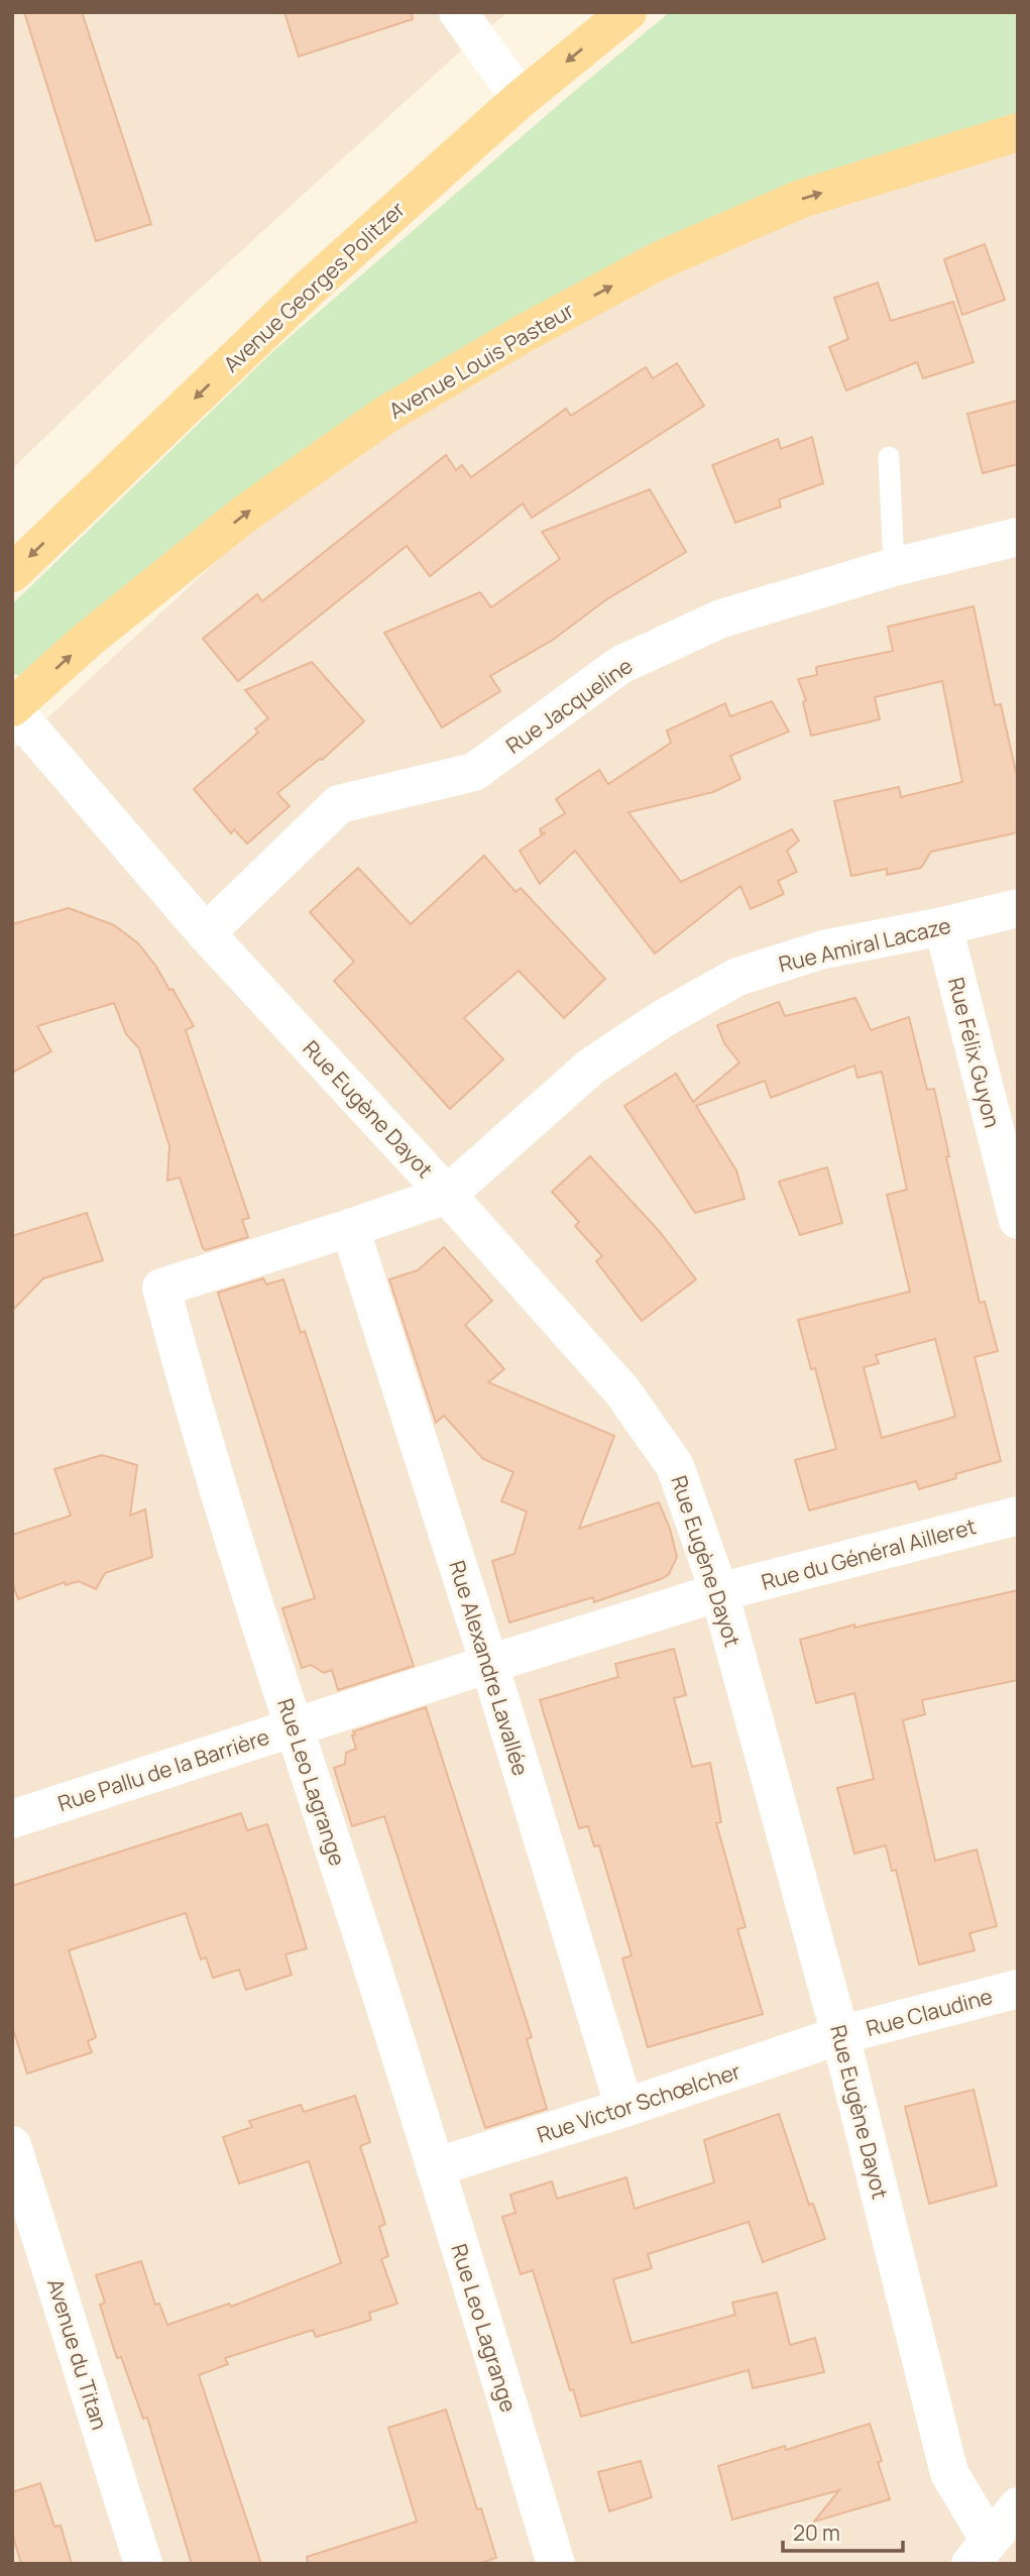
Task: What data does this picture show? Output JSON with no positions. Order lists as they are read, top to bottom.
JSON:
{
  "streets": {
    "main road": ["Avenue Georges Politzer", "Avenue Louis Pasteur"],
    "street": [
      "Rue Jacqueline",
      "Rue Amiral Lacaze",
      "Rue Félix Guyon",
      "Rue Eugène Dayot",
      "Rue du Général Ailleret",
      "Rue Alexandre Lavallée",
      "Rue Pallu de la Barrière",
      "Rue Leo Lagrange",
      "Rue Claudine",
      "Rue Victor Schœlcher",
      "Avenue du Titan"
    ]
  },
  "crossings": [
    ["Avenue Louis Pasteur", "Rue Eugène Dayot"],
    ["Rue Jacqueline", "Rue Eugène Dayot"],
    ["Rue Amiral Lacaze", "Rue Félix Guyon"],
    ["Rue Amiral Lacaze", "Rue Eugène Dayot"],
    ["Rue Amiral Lacaze", "Rue Leo Lagrange"],
    ["Rue Eugène Dayot", "Rue du Général Ailleret"],
    ["Rue Eugène Dayot", "Rue Pallu de la Barrière"],
    ["Rue Eugène Dayot", "Rue Leo Lagrange"],
    ["Rue Eugène Dayot", "Rue Claudine"],
    ["Rue Eugène Dayot", "Rue Victor Schœlcher"],
    ["Rue du Général Ailleret", "Rue Pallu de la Barrière"],
    ["Rue Alexandre Lavallée", "Rue Pallu de la Barrière"],
    ["Rue Alexandre Lavallée", "Rue Leo Lagrange"],
    ["Rue Alexandre Lavallée", "Rue Victor Schœlcher"],
    ["Rue Pallu de la Barrière", "Rue Leo Lagrange"],
    ["Rue Leo Lagrange", "Rue Victor Schœlcher"],
    ["Rue Claudine", "Rue Victor Schœlcher"]
  ],
  "one_way": ["Avenue Georges Politzer", "Avenue Louis Pasteur"],
  "scale_bar": "20 m"
}
